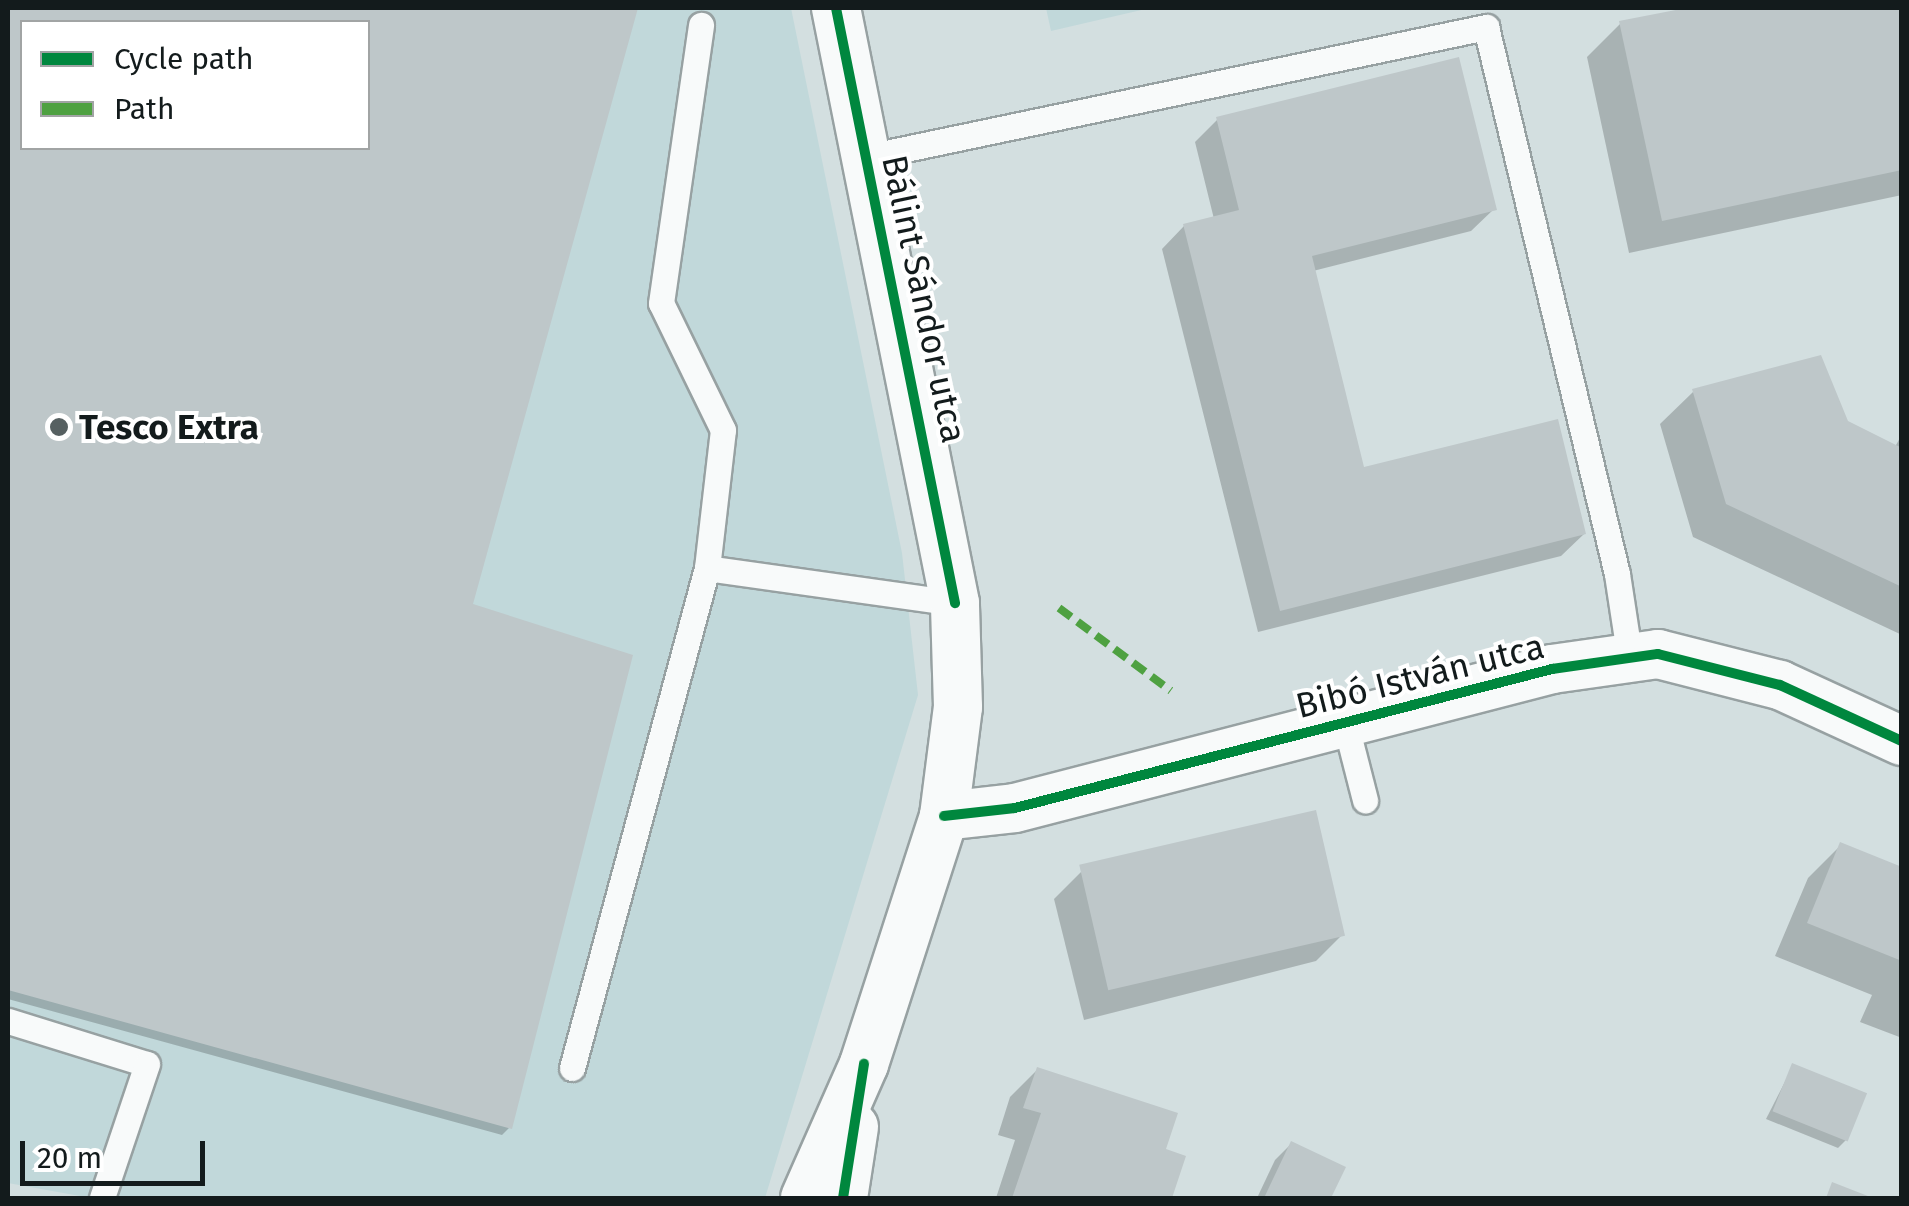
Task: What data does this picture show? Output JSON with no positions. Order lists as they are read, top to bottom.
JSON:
{
  "streets": {
    "street": ["Bálint Sándor utca", "Bibó István utca"]
  },
  "crossings": [
    ["Bálint Sándor utca", "Bibó István utca"]
  ],
  "places": ["Tesco Extra"],
  "legend": ["Cycle path", "Path"],
  "scale_bar": "20 m"
}
